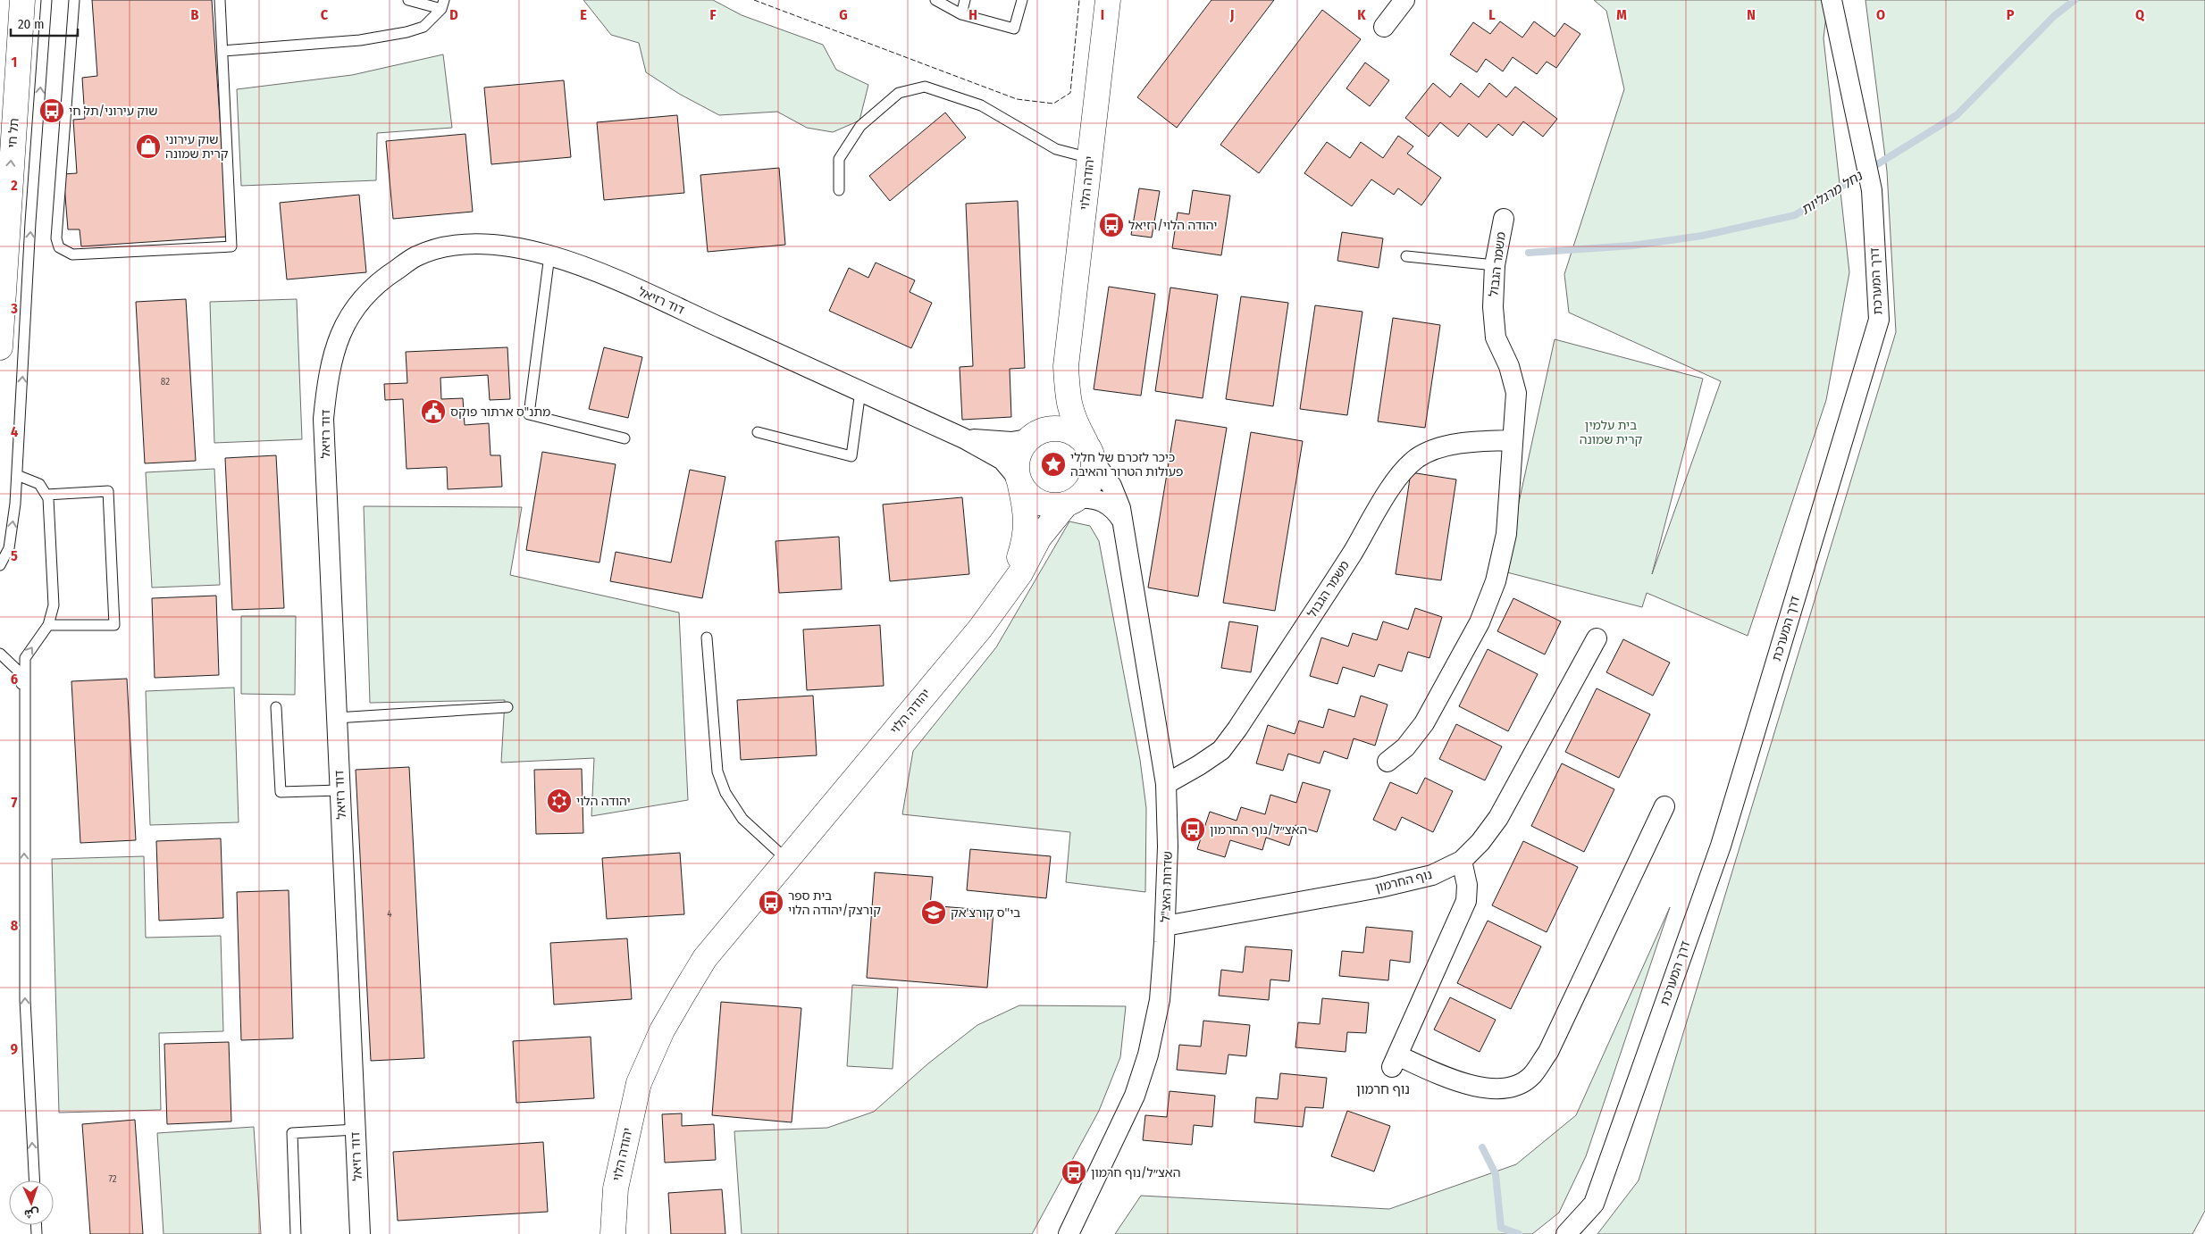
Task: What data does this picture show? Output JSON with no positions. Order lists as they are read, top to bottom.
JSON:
{
  "streets": {
    "main road": ["תל חי", "יהודה הלוי"],
    "street": [
      "משמר הגבול",
      "דרך המערכת",
      "דוד רזיאל",
      "נוף החרמון",
      "שדרות האצ\"ל"
    ]
  },
  "crossings": [
    ["יהודה הלוי", "דוד רזיאל"],
    ["יהודה הלוי", "שדרות האצ\"ל"],
    ["משמר הגבול", "שדרות האצ\"ל"],
    ["דוד רזיאל", "שדרות האצ\"ל"],
    ["נוף החרמון", "שדרות האצ\"ל"]
  ],
  "one_way": ["תל חי"],
  "districts": ["נוף חרמון"],
  "water": ["נחל מרגליות"],
  "parks": ["בית עלמין קרית שמונה"],
  "places": {
    "bus stop": [
      "שוק עירוני/תל חי",
      "יהודה הלוי/רזיאל",
      "האצ״ל/נוף החרמון",
      "בית ספר קורצק/יהודה הלוי",
      "האצ״ל/נוף חרמון"
    ],
    "shop": ["שוק עירוני קרית שמונה"],
    "public building": ["מתנ\"ס ארתור פוקס"],
    "place": ["כיכר לזכרם של חללי פעולות הטרור והאיבה"],
    "synagogue": ["יהודה הלוי"],
    "school or university": ["בי''ס קורצ'אק"]
  },
  "house_numbers": ["82", "4", "72"],
  "scale_bar": "20 m",
  "north": "bottom",
  "grid": {
    "columns": [
      "B",
      "C",
      "D",
      "E",
      "F",
      "G",
      "H",
      "I",
      "J",
      "K",
      "L",
      "M",
      "N",
      "O",
      "P",
      "Q"
    ],
    "rows": [
      "1",
      "2",
      "3",
      "4",
      "5",
      "6",
      "7",
      "8",
      "9"
    ]
  }
}
